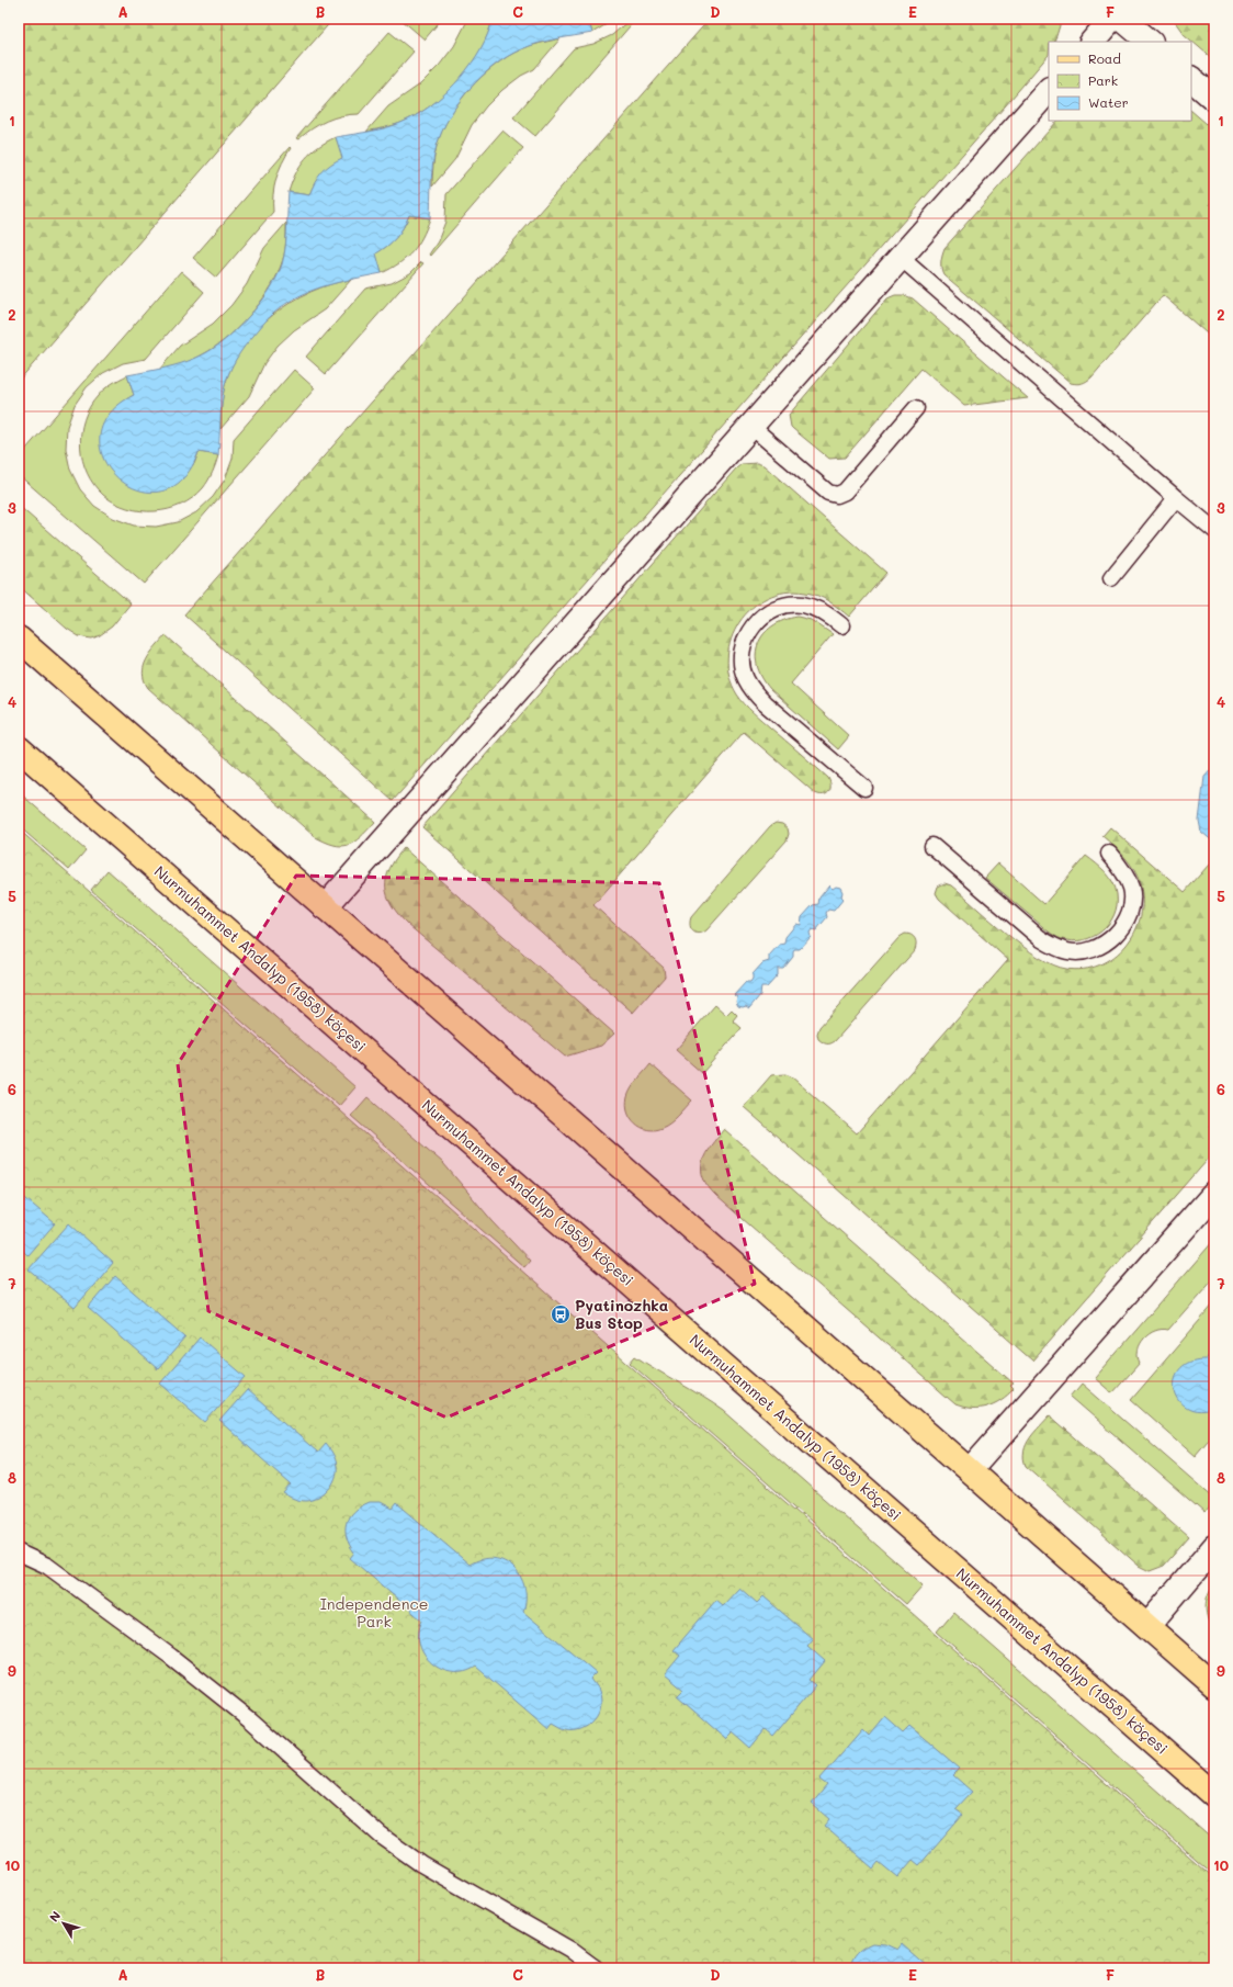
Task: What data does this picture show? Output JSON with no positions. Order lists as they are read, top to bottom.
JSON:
{
  "streets": {
    "main road": ["Nurmuhammet Andalyp (1958) köçesi"]
  },
  "parks": ["Independence Park"],
  "places": {
    "bus stop": ["Pyatinozhka Bus Stop"]
  },
  "legend": ["Road", "Park", "Water"],
  "north": "top left",
  "grid": {
    "columns": [
      "A",
      "B",
      "C",
      "D",
      "E",
      "F"
    ],
    "rows": [
      "1",
      "2",
      "3",
      "4",
      "5",
      "6",
      "7",
      "8",
      "9",
      "10"
    ]
  }
}
